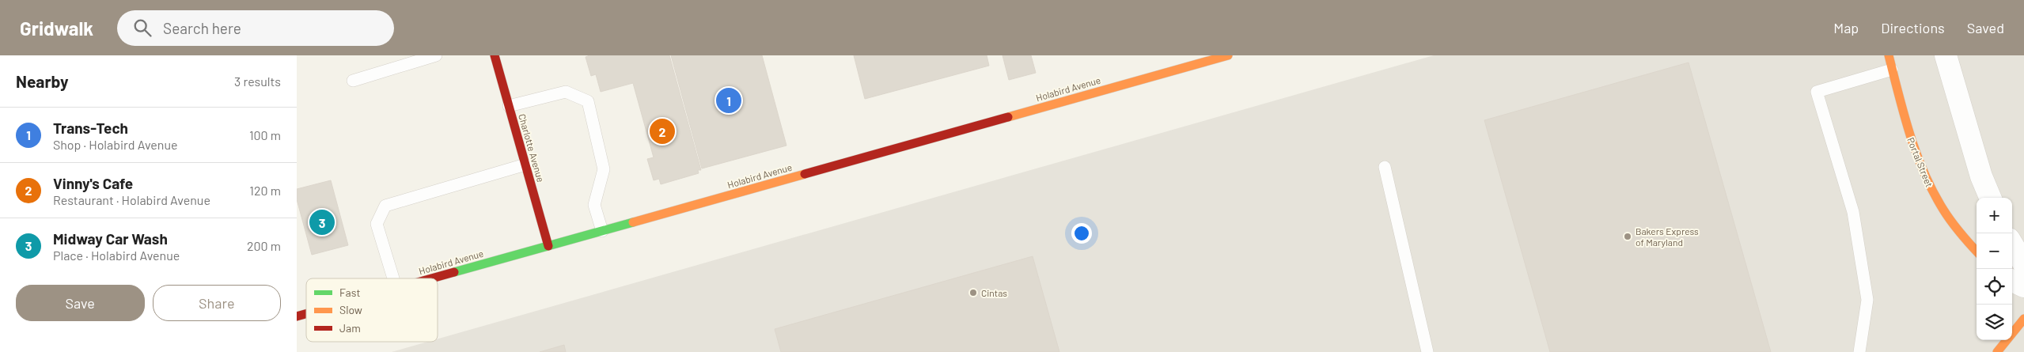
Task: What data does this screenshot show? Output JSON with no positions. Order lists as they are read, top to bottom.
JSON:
{
  "streets": {
    "main road": ["Holabird Avenue", "Charlotte Avenue", "Portal Street"]
  },
  "crossings": [
    ["Holabird Avenue", "Charlotte Avenue"]
  ],
  "places": ["Bakers Express of Maryland", "Cintas"],
  "legend": ["Fast", "Slow", "Jam"],
  "page": {
    "header": "Gridwalk",
    "search": "Search here",
    "nav": ["Map", "Directions", "Saved"],
    "heading": ["Nearby", "3 results"],
    "pins": ["1", "2", "3"],
    "list": [
      {
        "mark": "1",
        "name": "Trans-Tech",
        "note": "Shop · Holabird Avenue",
        "value": "100 m"
      },
      {
        "mark": "2",
        "name": "Vinny's Cafe",
        "note": "Restaurant · Holabird Avenue",
        "value": "120 m"
      },
      {
        "mark": "3",
        "name": "Midway Car Wash",
        "note": "Place · Holabird Avenue",
        "value": "200 m"
      }
    ],
    "map_buttons": ["+", "−"],
    "buttons": ["Save", "Share"]
  }
}
